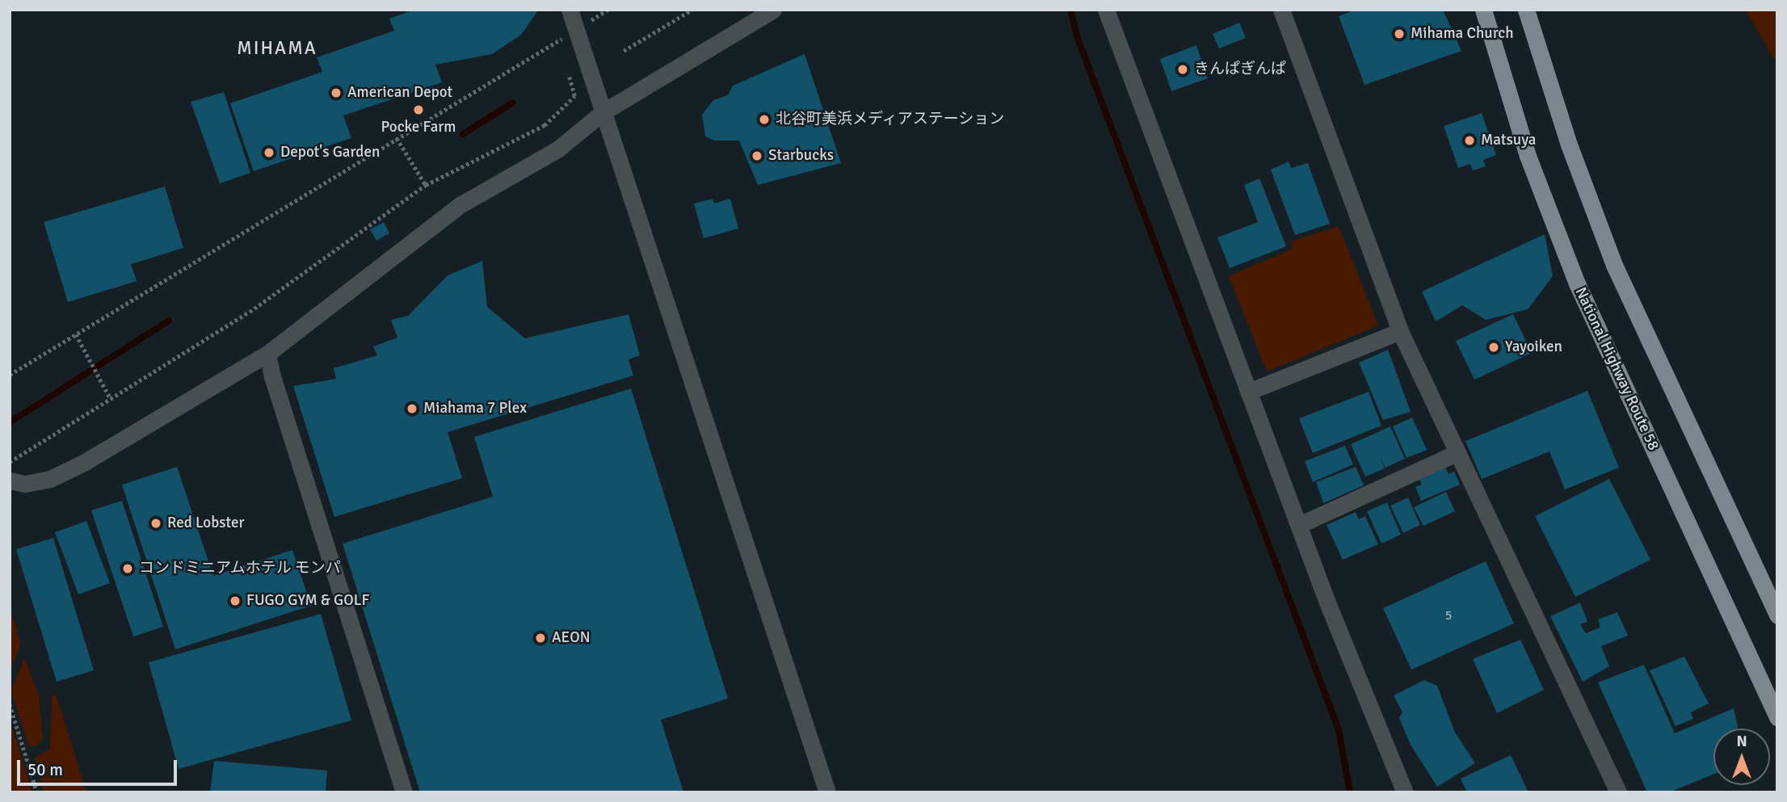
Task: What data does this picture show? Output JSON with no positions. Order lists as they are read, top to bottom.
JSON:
{
  "streets": {
    "highway": ["National Highway Route 58"]
  },
  "districts": ["MIHAMA"],
  "places": [
    "Mihama Church",
    "きんぱぎんぱ",
    "American Depot",
    "Pocke Farm",
    "北谷町美浜メディアステーション",
    "Matsuya",
    "Depot's Garden",
    "Starbucks",
    "Yayoiken",
    "Miahama 7 Plex",
    "Red Lobster",
    "コンドミニアムホテル モンパ",
    "FUGO GYM & GOLF",
    "AEON"
  ],
  "house_numbers": ["5"],
  "scale_bar": "50 m",
  "north": "top"
}
